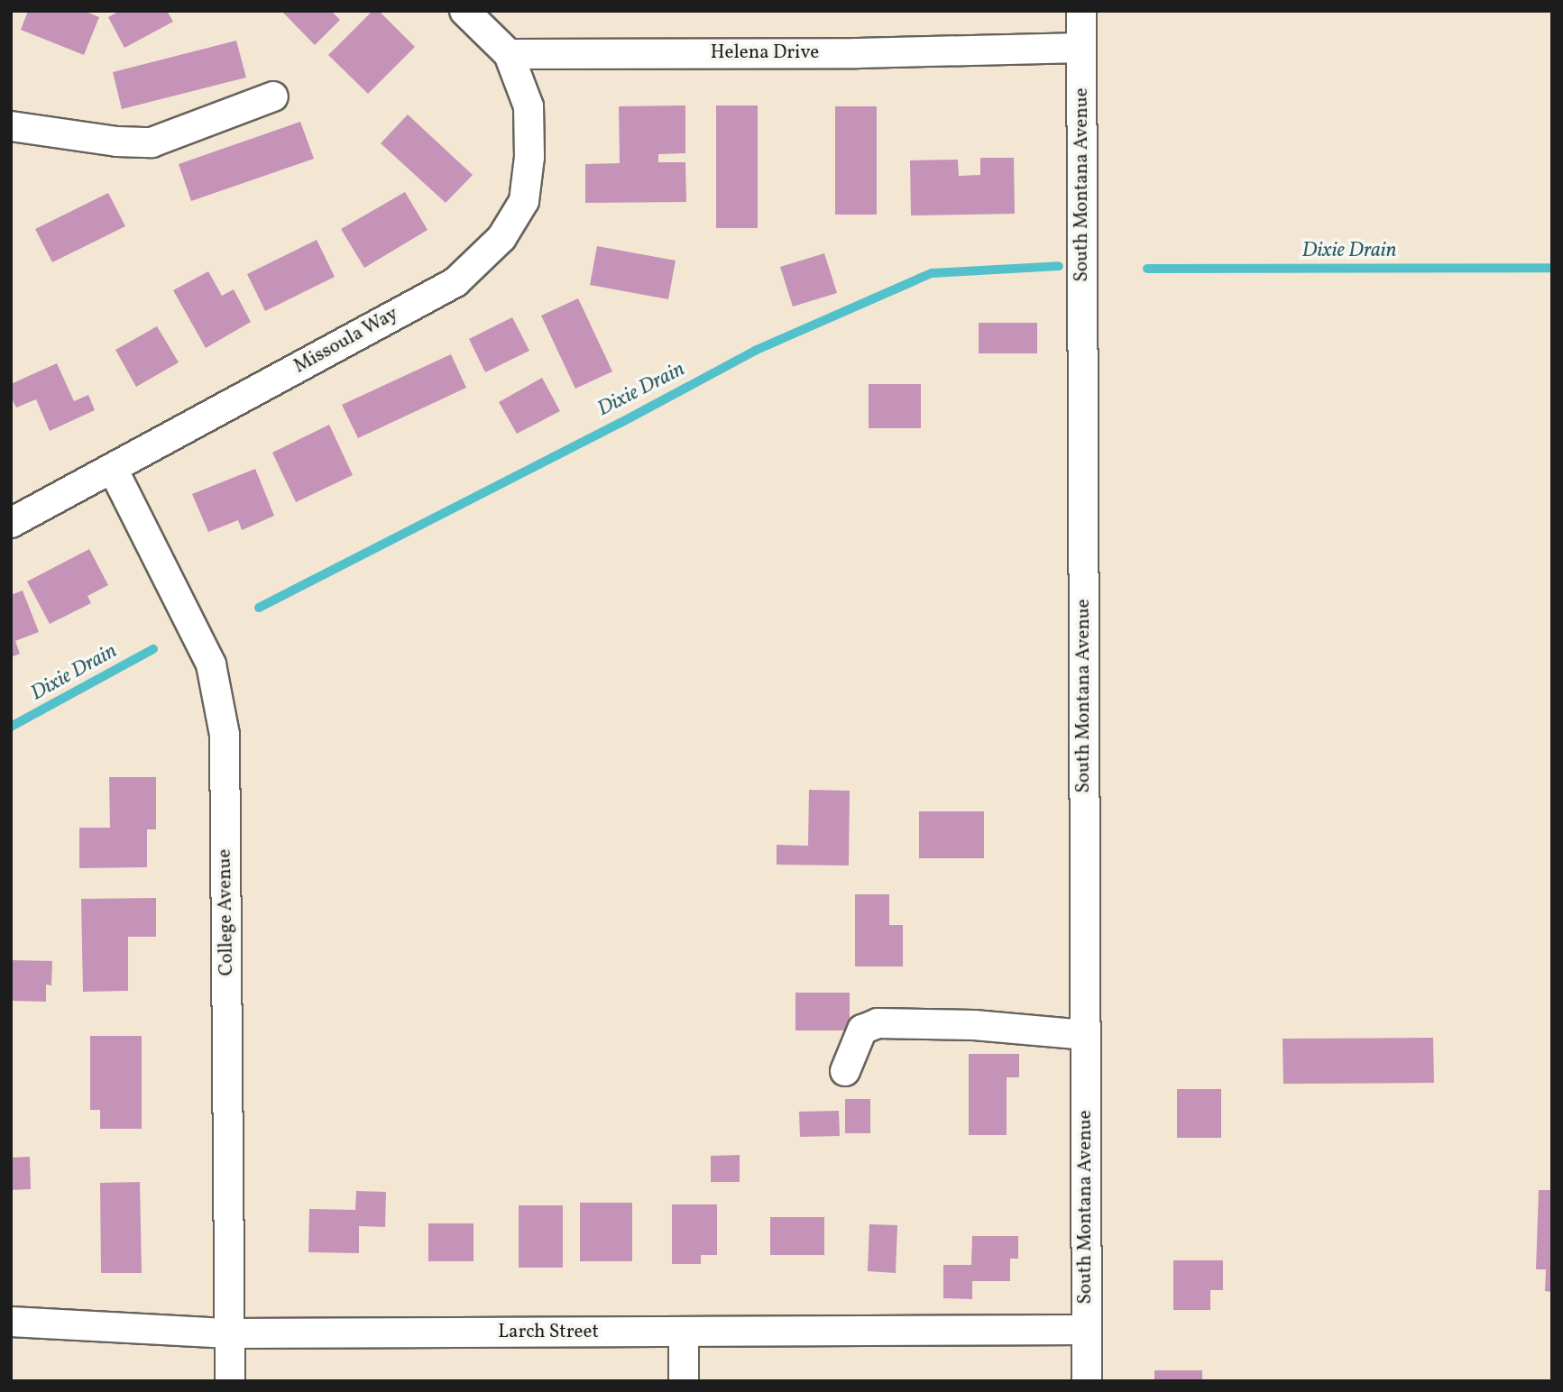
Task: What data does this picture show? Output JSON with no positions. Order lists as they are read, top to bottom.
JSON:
{
  "streets": {
    "street": [
      "Helena Drive",
      "South Montana Avenue",
      "Missoula Way",
      "College Avenue",
      "Larch Street"
    ]
  },
  "crossings": [
    ["Helena Drive", "South Montana Avenue"],
    ["Helena Drive", "Missoula Way"],
    ["South Montana Avenue", "Larch Street"],
    ["Missoula Way", "College Avenue"],
    ["College Avenue", "Larch Street"]
  ],
  "water": ["Dixie Drain"]
}
